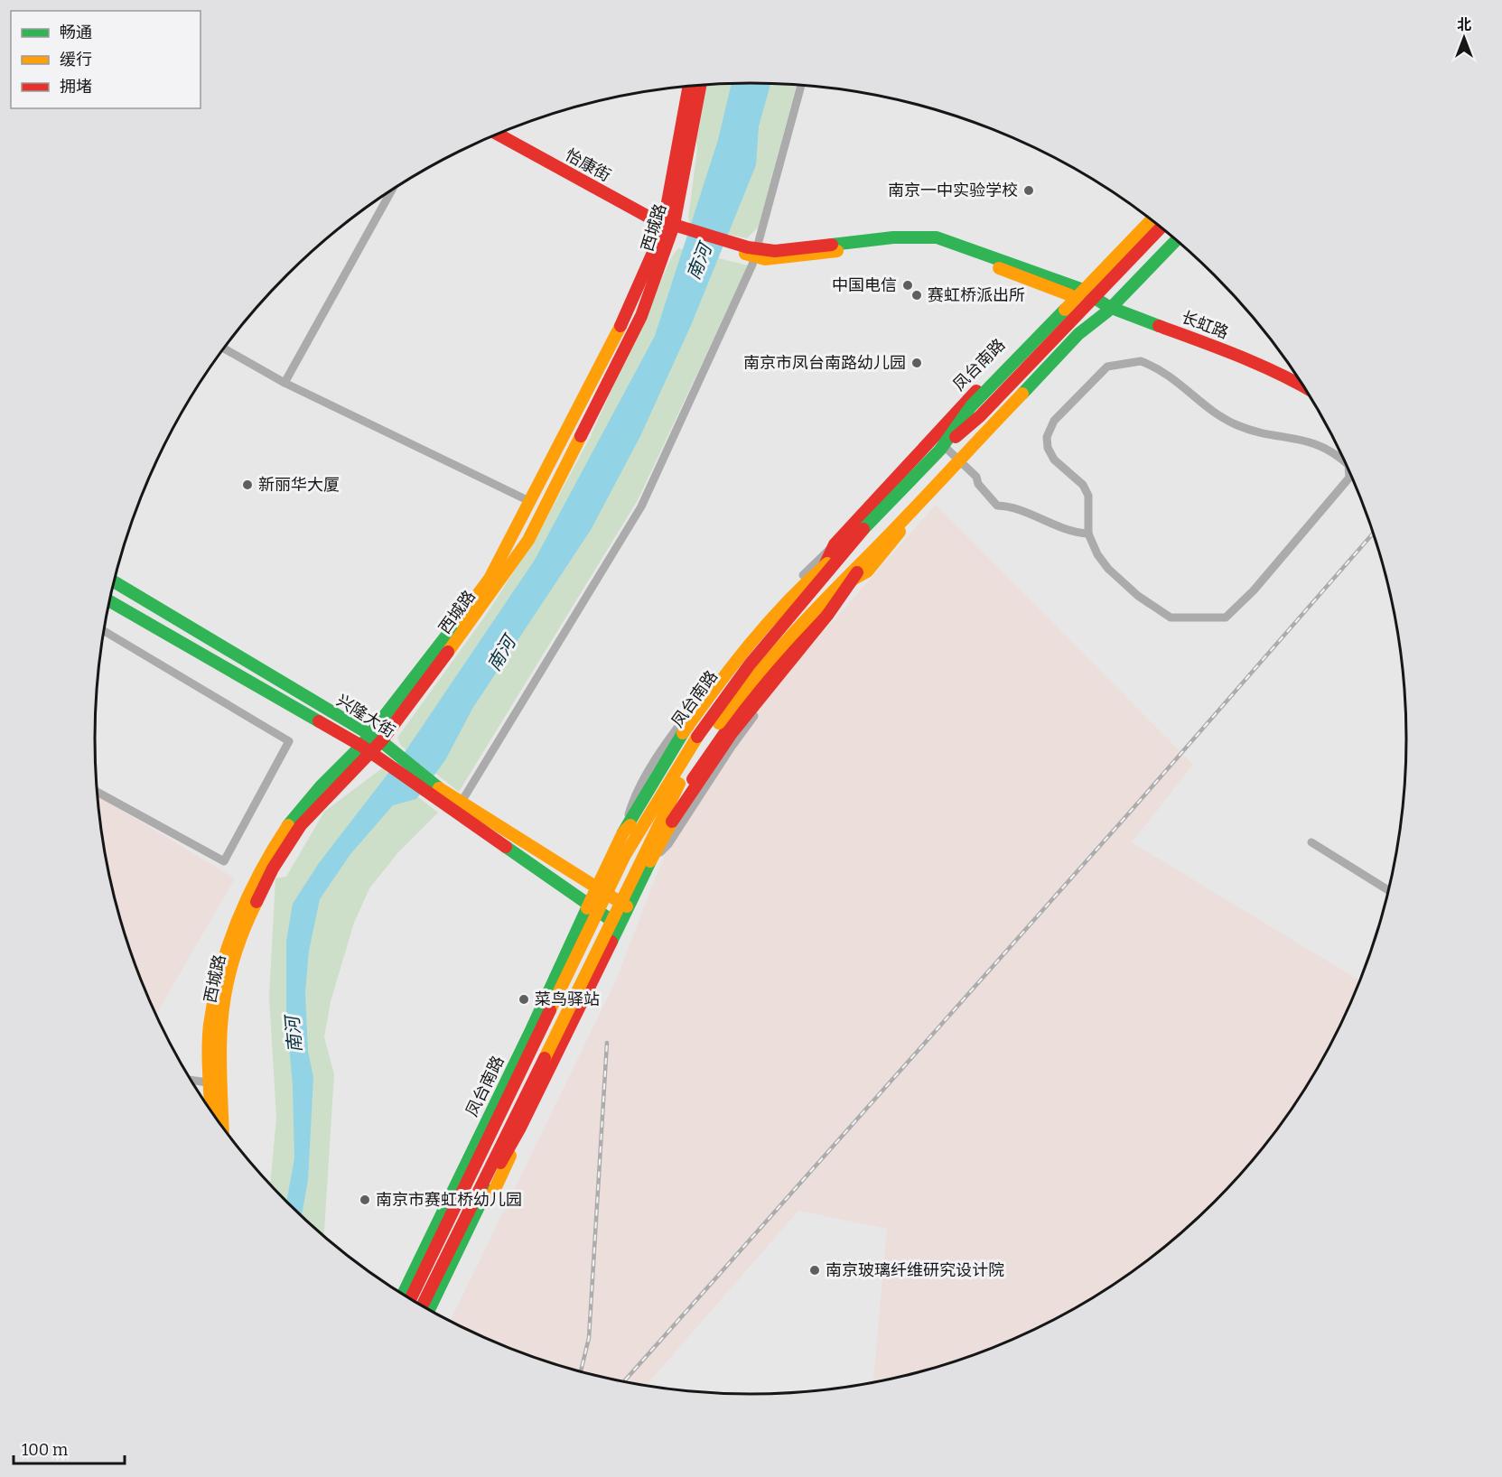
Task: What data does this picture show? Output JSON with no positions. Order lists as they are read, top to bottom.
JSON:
{
  "streets": {
    "main road": [
      "怡康街",
      "西城路",
      "长虹路",
      "凤台南路",
      "兴隆大街"
    ]
  },
  "crossings": [
    ["怡康街", "西城路"],
    ["怡康街", "长虹路"],
    ["西城路", "兴隆大街"],
    ["长虹路", "凤台南路"],
    ["凤台南路", "兴隆大街"]
  ],
  "water": ["南河"],
  "places": [
    "南京一中实验学校",
    "中国电信",
    "赛虹桥派出所",
    "南京市凤台南路幼儿园",
    "新丽华大厦",
    "菜鸟驿站",
    "南京市赛虹桥幼儿园",
    "南京玻璃纤维研究设计院"
  ],
  "legend": ["畅通", "缓行", "拥堵"],
  "scale_bar": "100 m",
  "north": "top"
}
